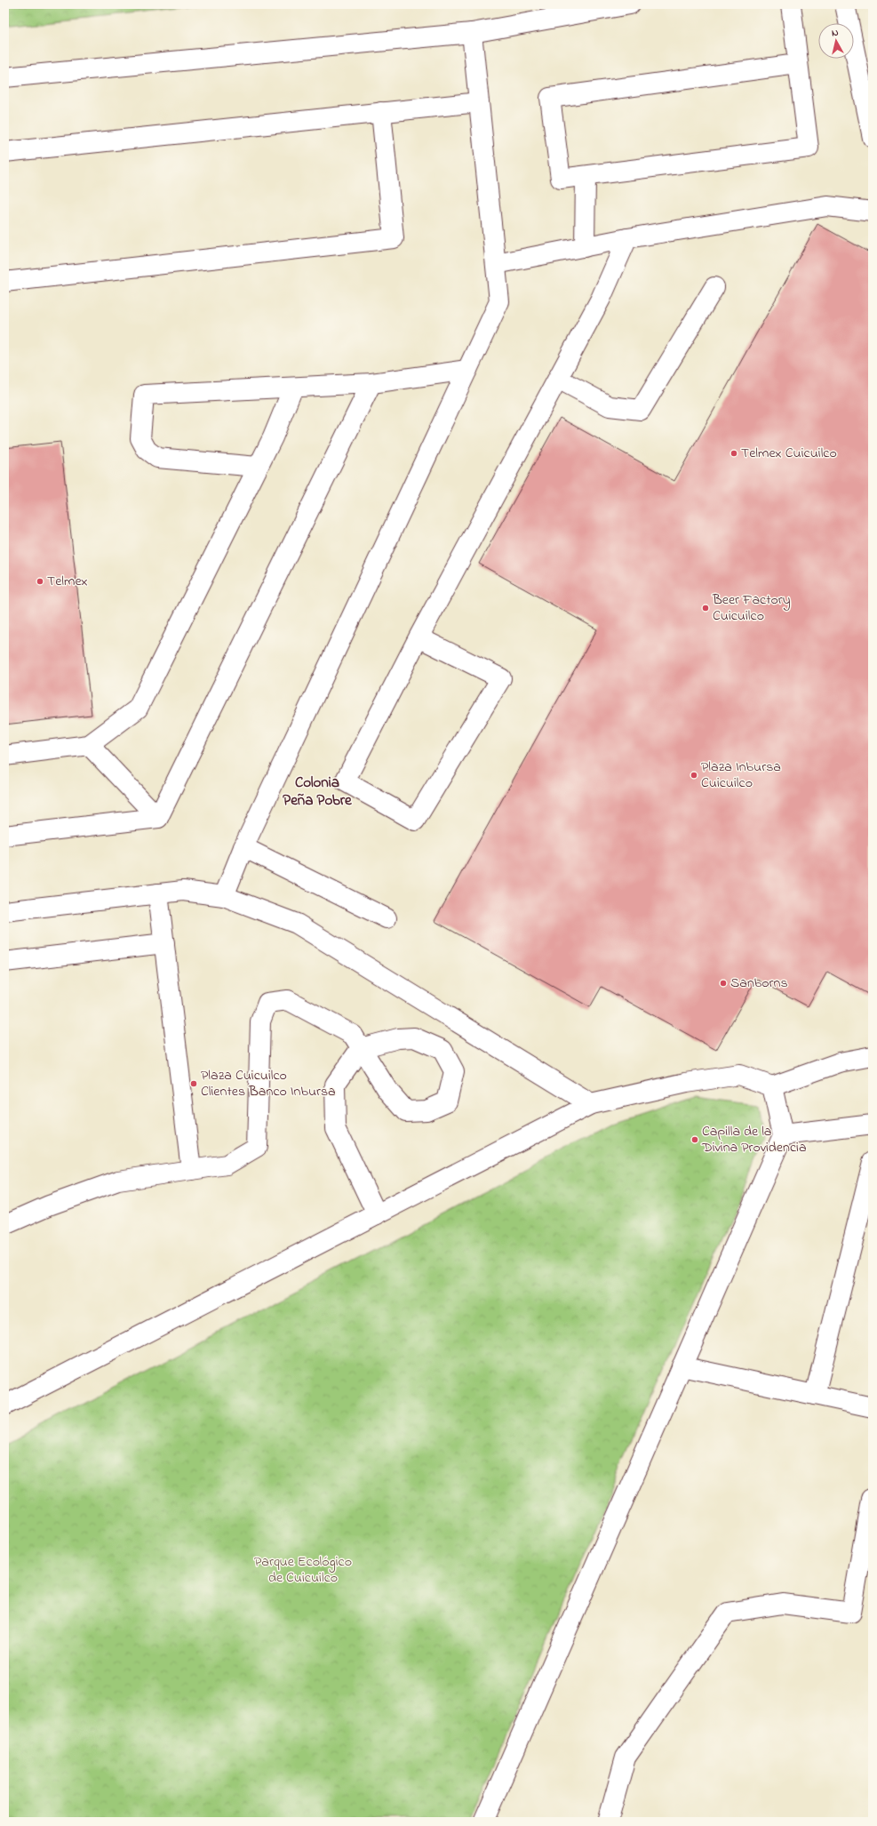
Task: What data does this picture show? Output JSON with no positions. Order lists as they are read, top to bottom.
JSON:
{
  "districts": ["Colonia Peña Pobre"],
  "parks": ["Parque Ecológico de Cuicuilco"],
  "places": [
    "Telmex Cuicuilco",
    "Telmex",
    "Beer Factory Cuicuilco",
    "Plaza Inbursa Cuicuilco",
    "Sanborns",
    "Plaza Cuicuilco Clientes Banco Inbursa",
    "Capilla de la Divina Providencia"
  ],
  "north": "top"
}
